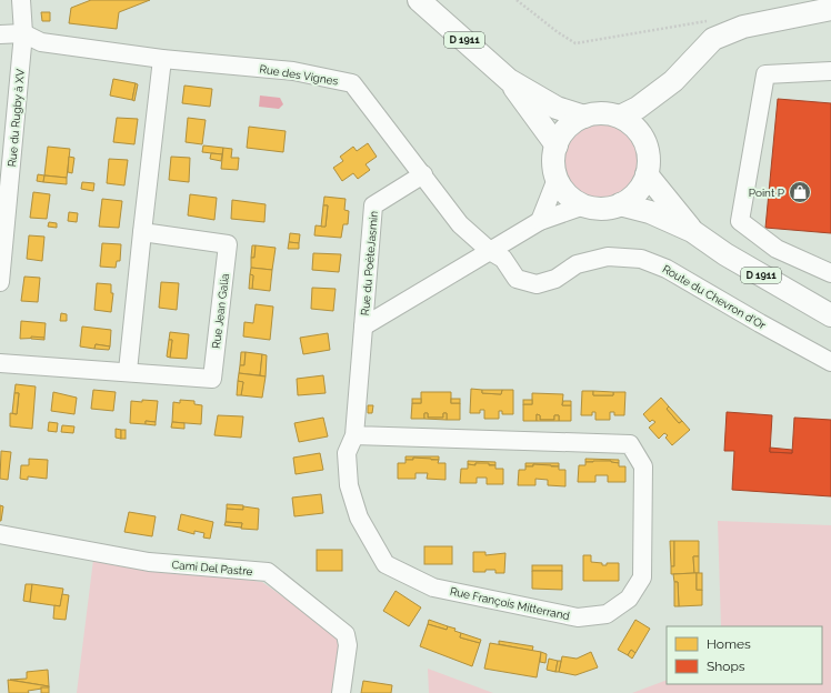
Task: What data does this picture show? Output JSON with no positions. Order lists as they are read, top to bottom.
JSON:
{
  "streets": {
    "main road": ["D 1911"],
    "street": [
      "Rue des Vignes",
      "Rue du Rugby à XV",
      "Rue du PoèteJasmin",
      "Route du Chevron d'Or",
      "Rue Jean Galia",
      "Cami Del Pastre",
      "Rue François Mitterrand"
    ]
  },
  "crossings": [
    ["Rue des Vignes", "Rue du Rugby à XV"],
    ["Rue des Vignes", "Rue du PoèteJasmin"],
    ["Rue des Vignes", "Route du Chevron d'Or"],
    ["Rue du PoèteJasmin", "Rue François Mitterrand"]
  ],
  "places": {
    "shop": ["Point P"]
  },
  "legend": ["Homes", "Shops"]
}
